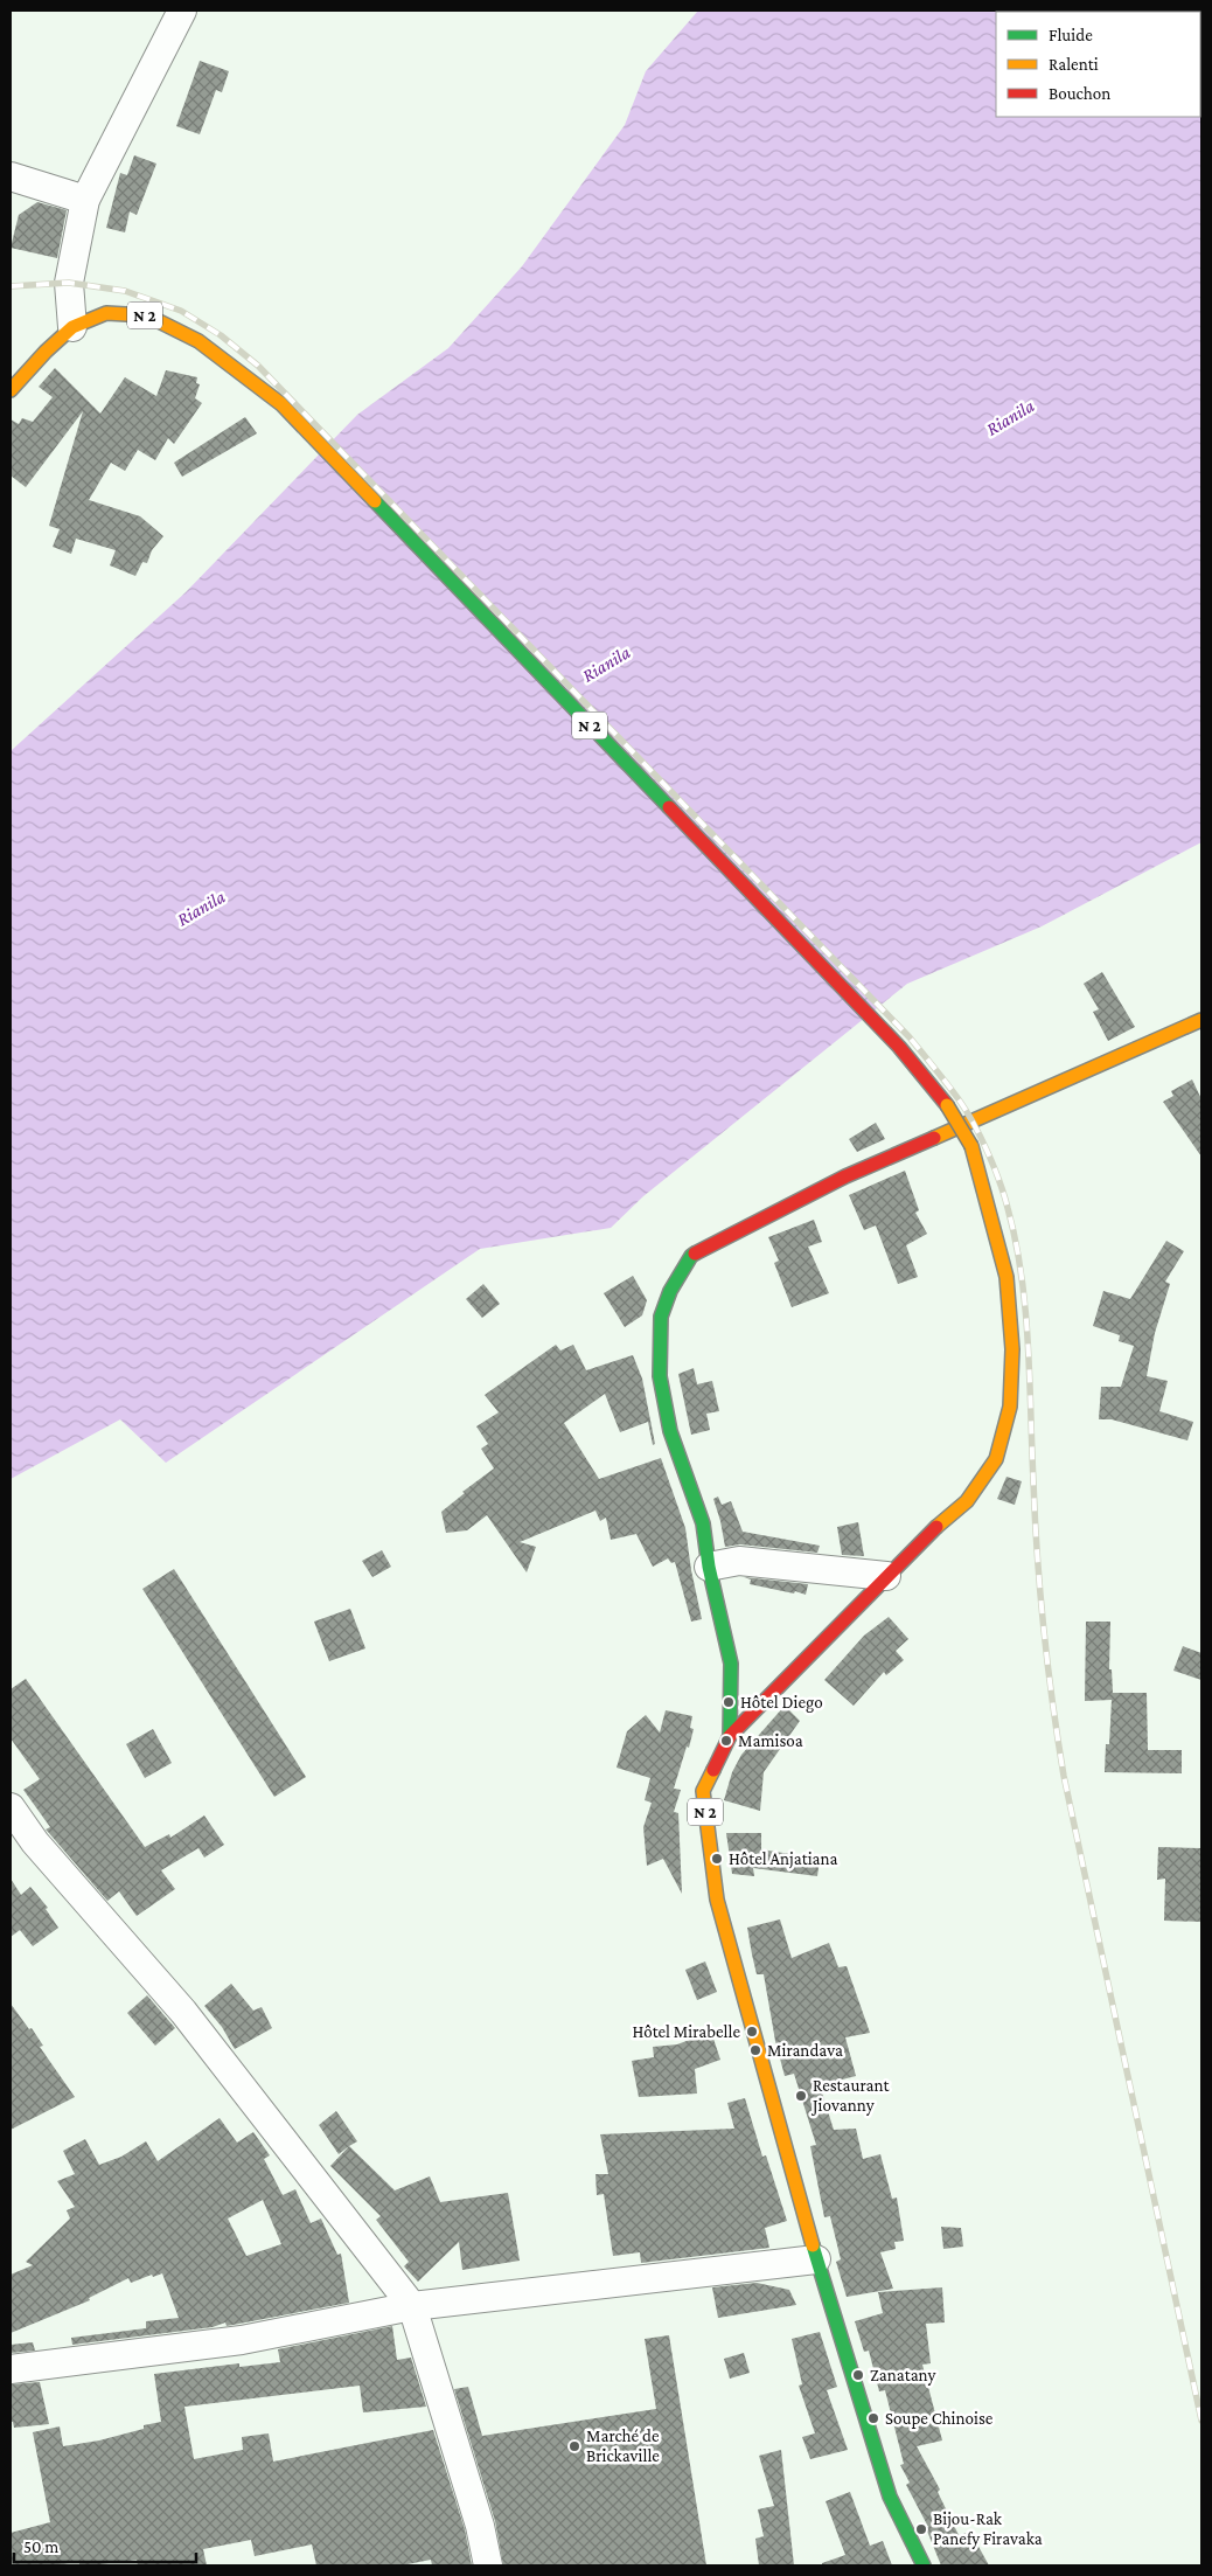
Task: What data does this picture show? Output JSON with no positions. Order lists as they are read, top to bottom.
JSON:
{
  "streets": {
    "main road": ["N 2"]
  },
  "water": ["Rianila"],
  "places": [
    "Hôtel Diego",
    "Mamisoa",
    "Hôtel Anjatiana",
    "Hôtel Mirabelle",
    "Mirandava",
    "Restaurant Jiovanny",
    "Zanatany",
    "Soupe Chinoise",
    "Marché de Brickaville",
    "Bijou-Rak Panefy Firavaka"
  ],
  "legend": ["Fluide", "Ralenti", "Bouchon"],
  "scale_bar": "50 m"
}
